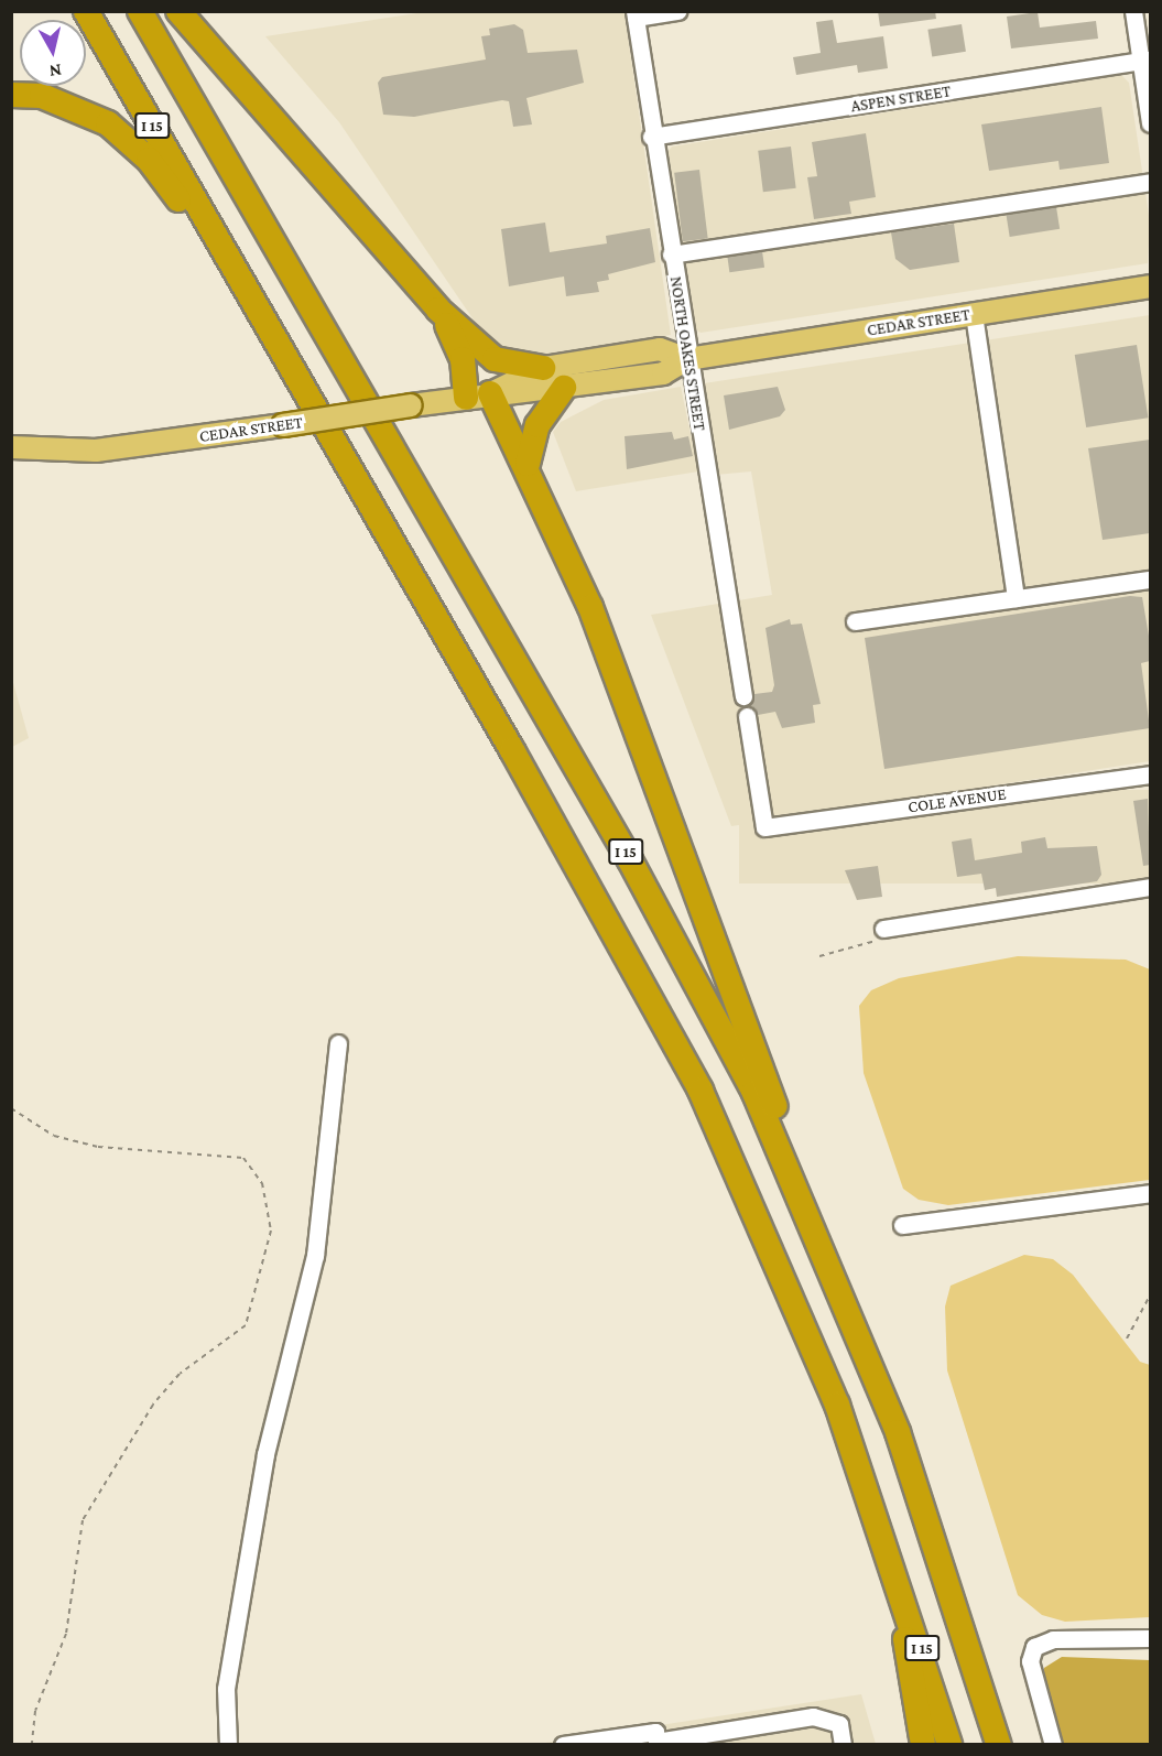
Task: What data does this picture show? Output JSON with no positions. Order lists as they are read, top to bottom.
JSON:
{
  "streets": {
    "highway": ["I 15"],
    "main road": ["CEDAR STREET"],
    "street": ["ASPEN STREET", "NORTH OAKES STREET", "COLE AVENUE"]
  },
  "crossings": [
    ["ASPEN STREET", "NORTH OAKES STREET"],
    ["CEDAR STREET", "NORTH OAKES STREET"]
  ],
  "north": "bottom"
}
